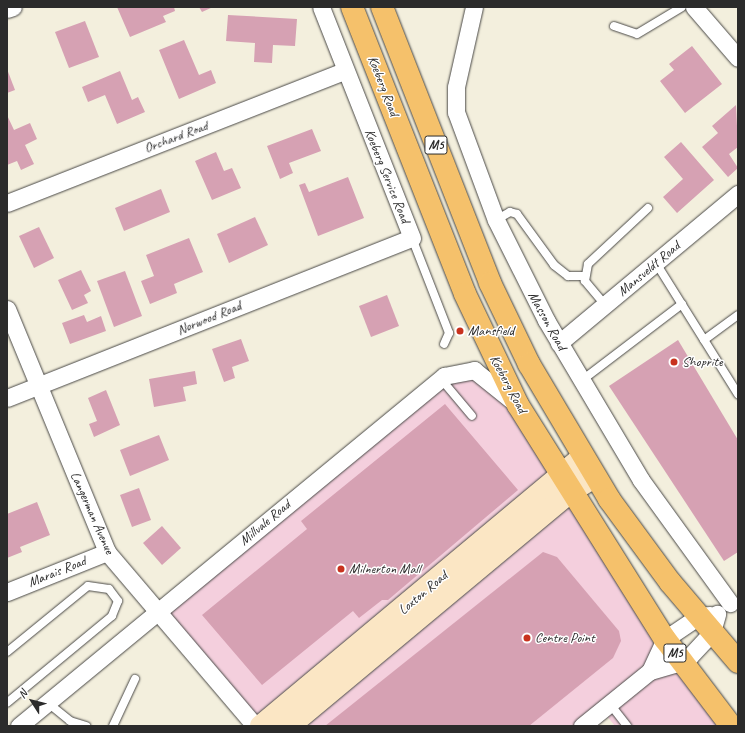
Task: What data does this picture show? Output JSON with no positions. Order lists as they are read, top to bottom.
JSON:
{
  "streets": {
    "main road": ["Koeberg Road", "M5"],
    "street": [
      "Orchard Road",
      "Koeberg Service Road",
      "Mansveldt Road",
      "Norwood Road",
      "Masson Road",
      "Langerman Avenue",
      "Millvale Road",
      "Marais Road",
      "Loxton Road"
    ]
  },
  "crossings": [
    ["Koeberg Road", "Masson Road"],
    ["Koeberg Road", "Millvale Road"],
    ["Koeberg Road", "Loxton Road"],
    ["Orchard Road", "Koeberg Service Road"],
    ["Koeberg Service Road", "Norwood Road"],
    ["Mansveldt Road", "Masson Road"],
    ["Norwood Road", "Langerman Avenue"],
    ["Langerman Avenue", "Millvale Road"],
    ["Langerman Avenue", "Marais Road"]
  ],
  "places": [
    "Mansfield",
    "Shoprite",
    "Milnerton Mall",
    "Centre Point"
  ],
  "north": "top left"
}
